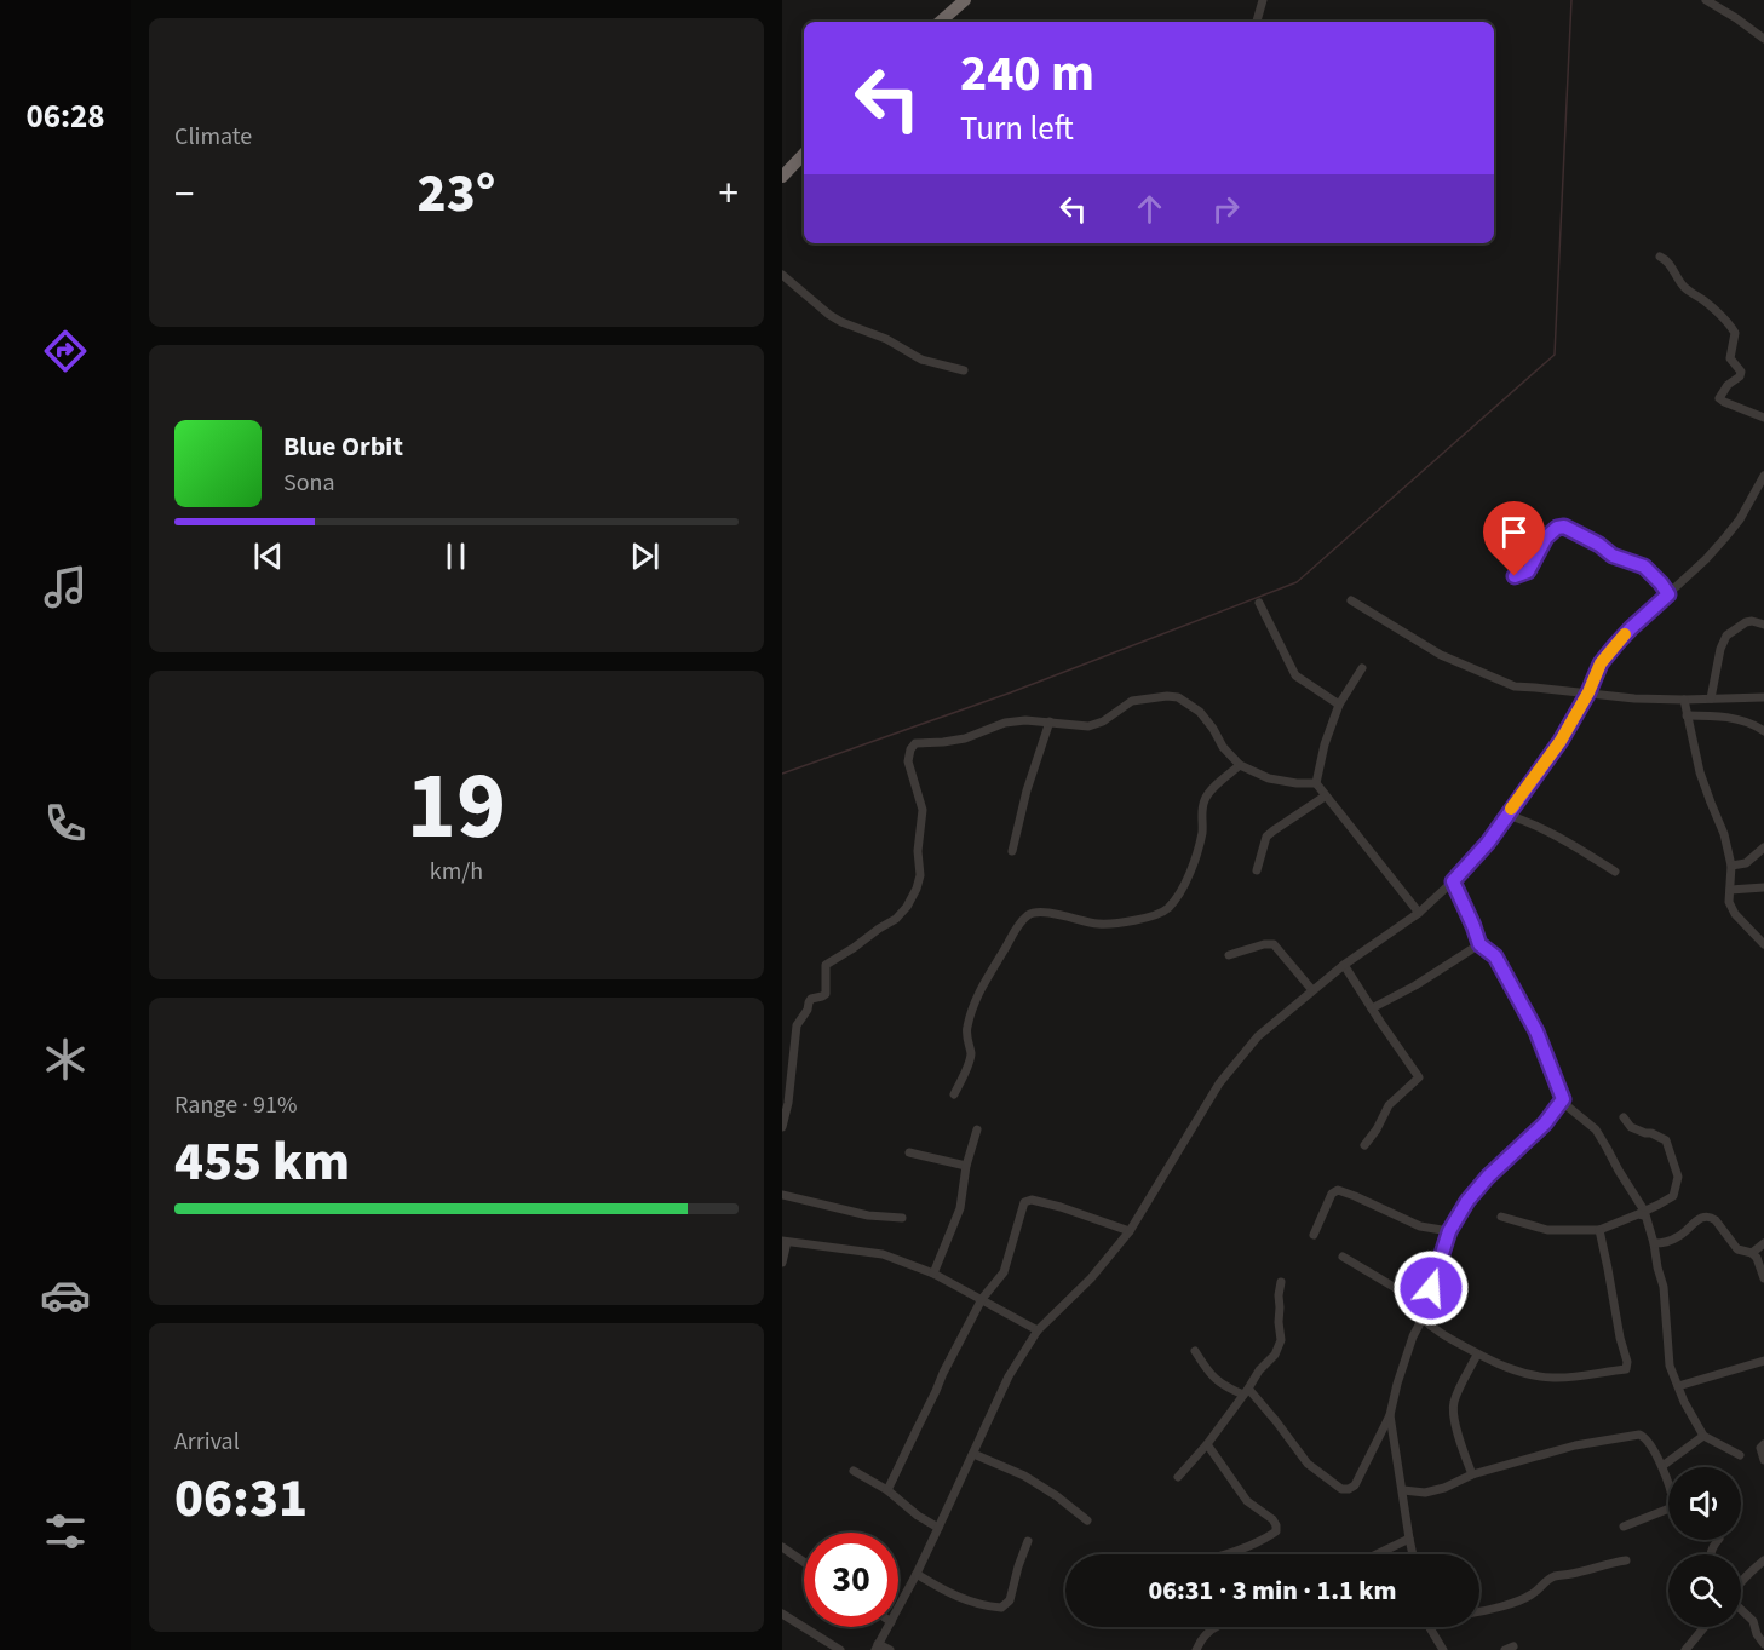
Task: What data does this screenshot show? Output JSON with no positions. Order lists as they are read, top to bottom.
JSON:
{
  "page": {
    "tabs": "06:28",
    "tile": [
      "Climate",
      ["19", "km/h"],
      ["Range · 91%", "455 km"],
      ["Arrival", "06:31"]
    ],
    "turn": ["240 m", "Turn left"],
    "heat": ["−", "23°", "+"],
    "song": ["Blue Orbit", "Sona"],
    "limit": "30",
    "trip": "06:31 · 3 min · 1.1 km"
  }
}
